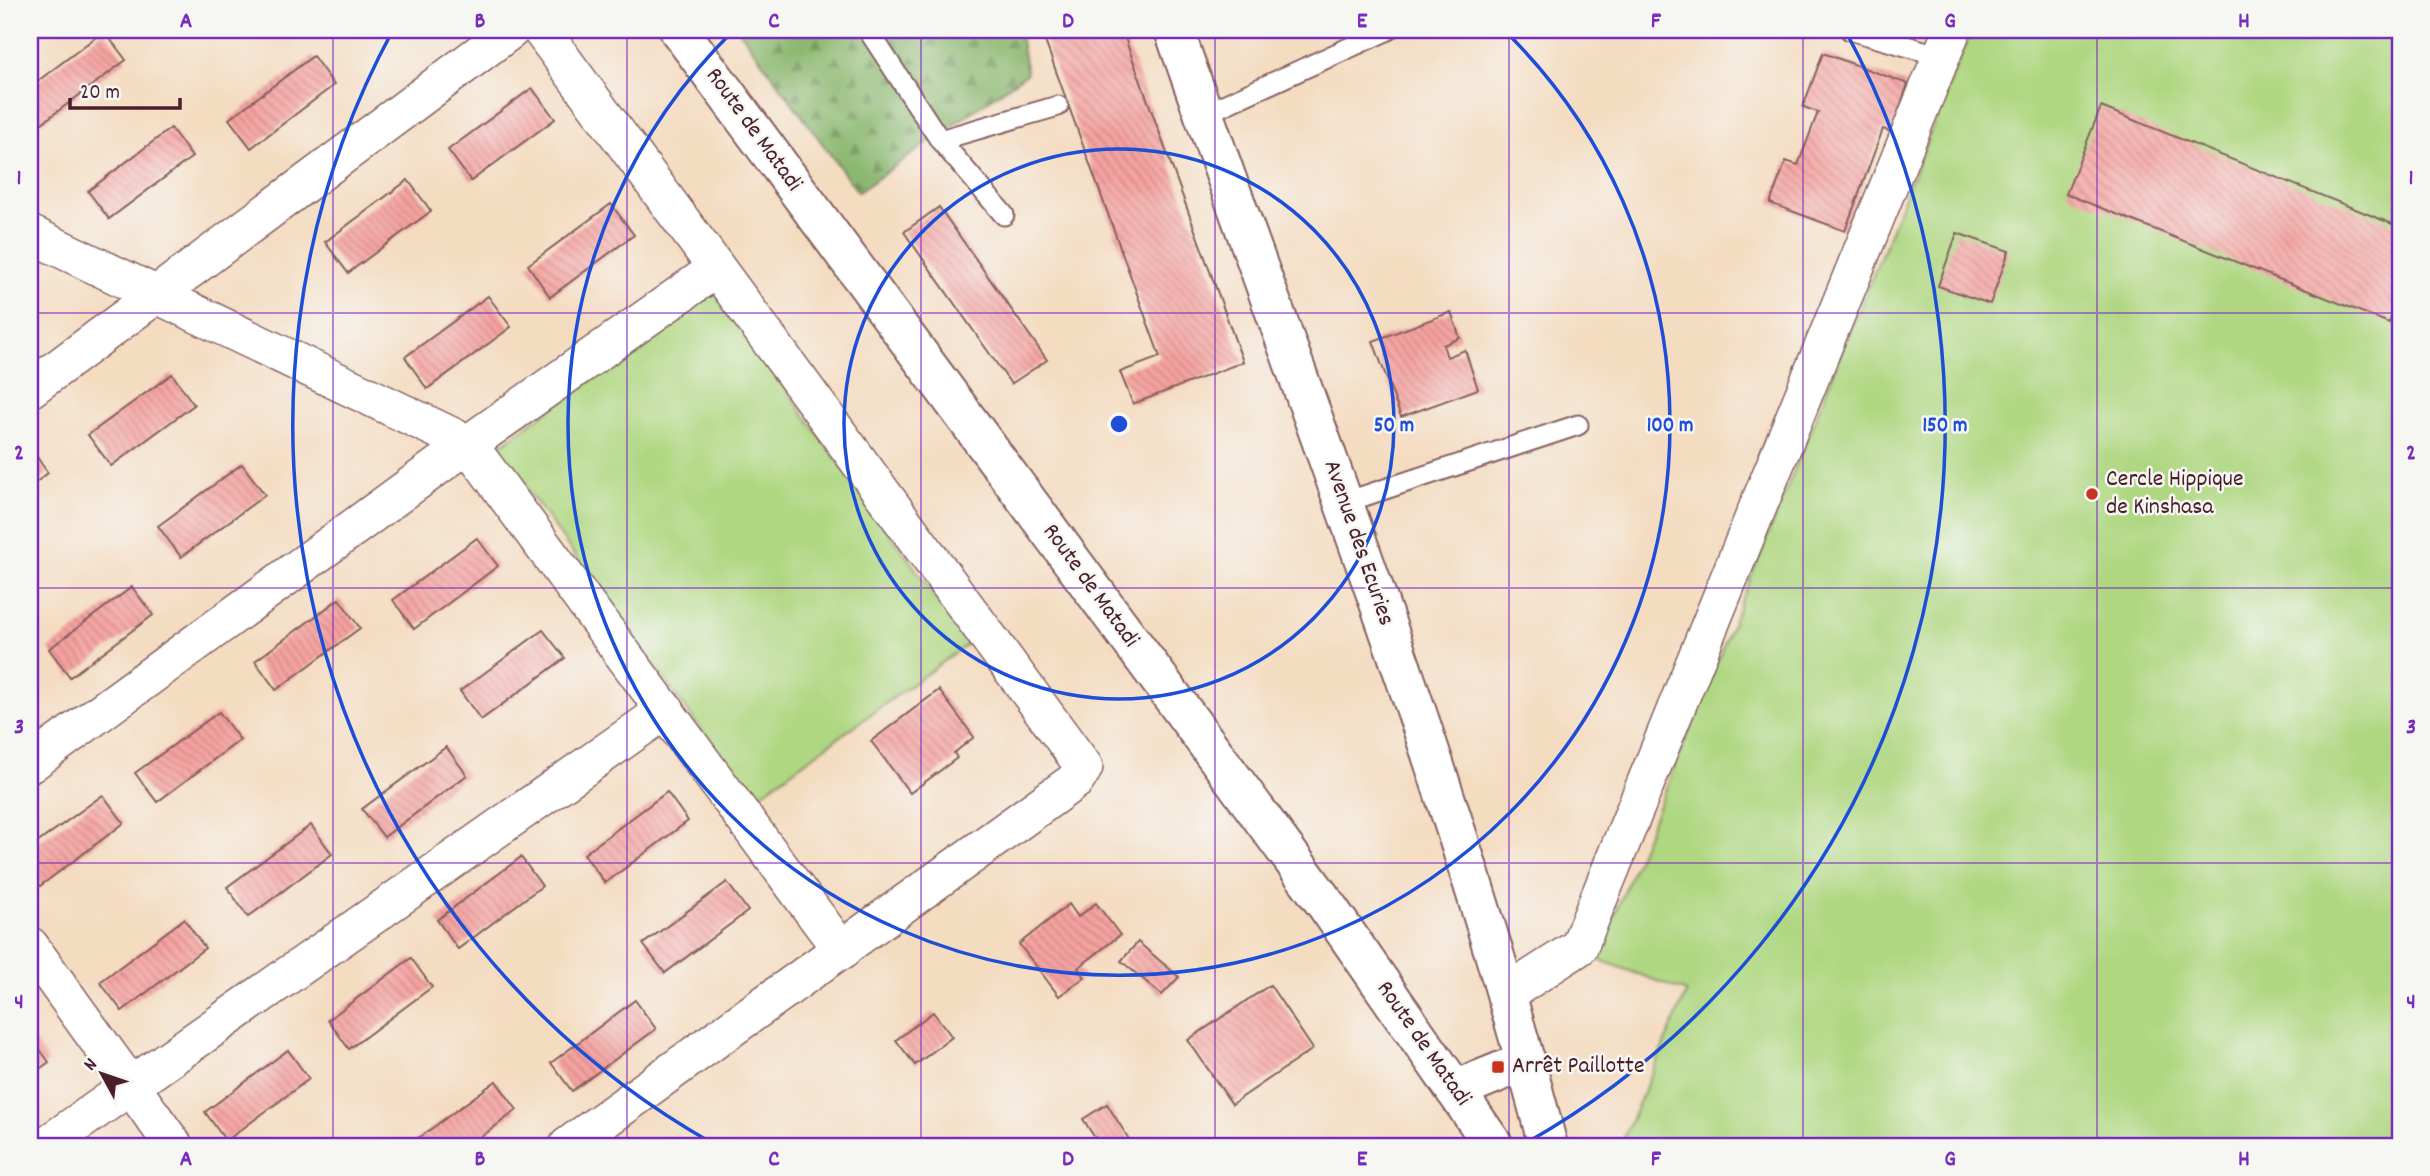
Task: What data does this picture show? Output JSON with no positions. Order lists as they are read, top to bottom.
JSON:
{
  "streets": {
    "main road": ["Route de Matadi", "Avenue des Ecuries"]
  },
  "places": {
    "other": ["Cercle Hippique de Kinshasa"],
    "transit": ["Arrêt Paillotte"]
  },
  "scale_bar": "20 m",
  "north": "top left",
  "grid": {
    "columns": [
      "A",
      "B",
      "C",
      "D",
      "E",
      "F",
      "G",
      "H"
    ],
    "rows": [
      "1",
      "2",
      "3",
      "4"
    ]
  },
  "rings": ["50 m", "100 m", "150 m"]
}
